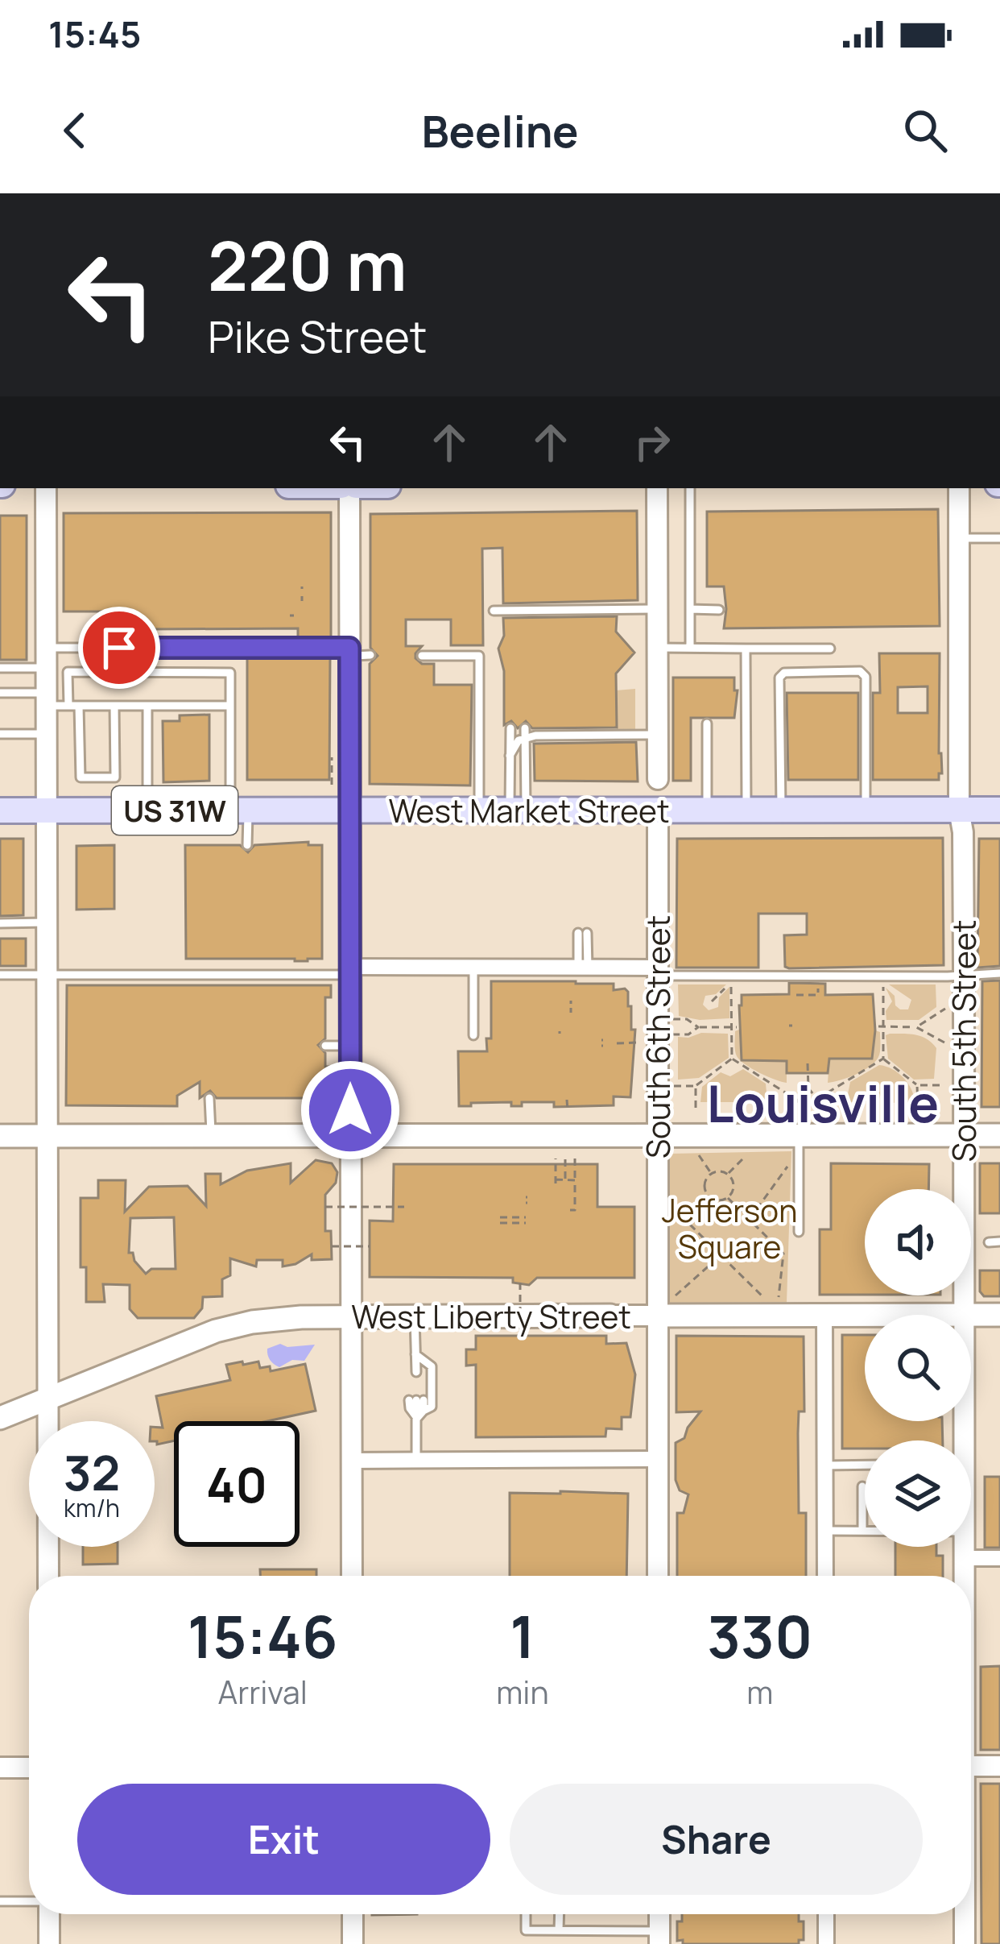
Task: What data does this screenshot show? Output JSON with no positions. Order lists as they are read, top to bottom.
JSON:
{
  "streets": {
    "main road": ["US 31W", "West Market Street", "West Liberty Street"],
    "street": ["South 6th Street", "South 5th Street"]
  },
  "crossings": [
    ["West Market Street", "South 6th Street"],
    ["West Market Street", "South 5th Street"],
    ["South 6th Street", "West Liberty Street"]
  ],
  "districts": ["Louisville"],
  "parks": ["Jefferson Square"],
  "page": {
    "status": "15:45",
    "header": "Beeline",
    "turn": ["220 m", "Pike Street"],
    "speed": "32 km/h",
    "limit": "40",
    "eta": [
      "15:46",
      "Arrival",
      "1",
      "min",
      "330",
      "m"
    ],
    "buttons": ["Exit", "Share"]
  }
}
